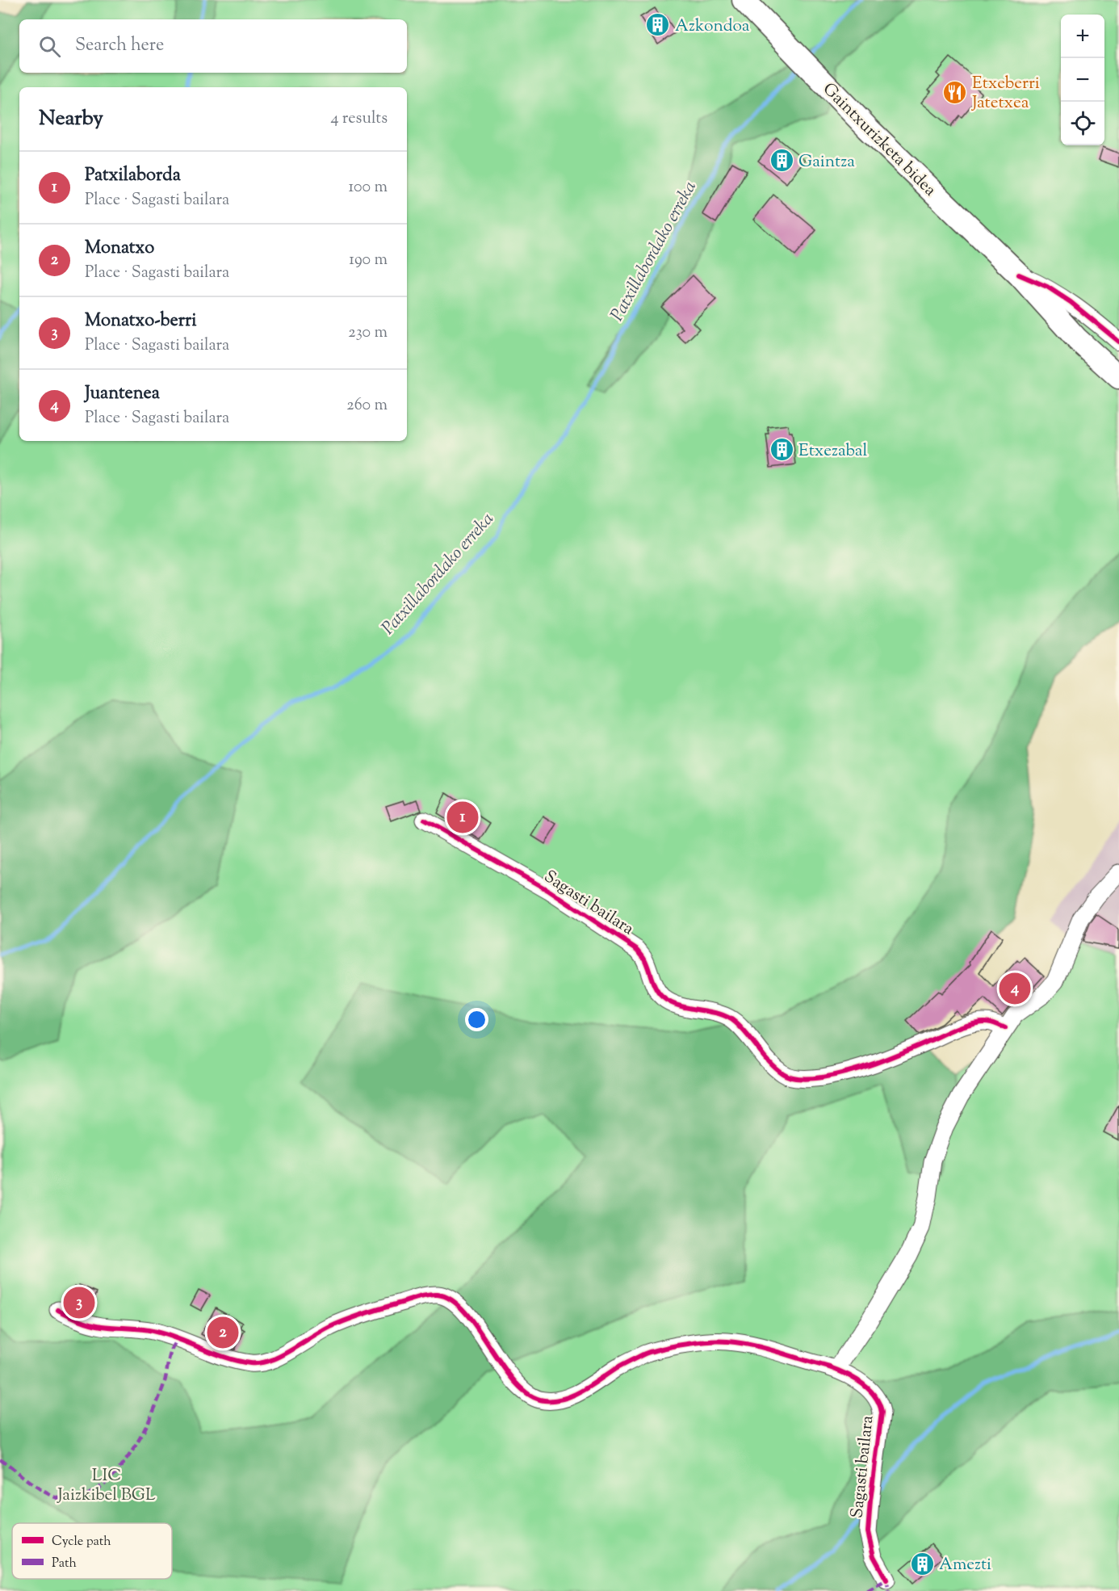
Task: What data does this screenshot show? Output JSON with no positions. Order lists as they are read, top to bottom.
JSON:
{
  "streets": {
    "main road": ["Gaintxurizketa bidea"],
    "street": ["Sagasti bailara"]
  },
  "water": ["Patxillabordako erreka"],
  "parks": ["LIC Jaizkibel BGL"],
  "places": {
    "building": [
      "Azkondoa",
      "Gaintza",
      "Etxezabal",
      "Amezti"
    ],
    "restaurant": ["Etxeberri Jatetxea"]
  },
  "legend": ["Cycle path", "Path"],
  "page": {
    "map_buttons": ["+", "−"],
    "search": "Search here",
    "heading": ["Nearby", "4 results"],
    "list": [
      {
        "mark": "1",
        "name": "Patxilaborda",
        "note": "Place · Sagasti bailara",
        "value": "100 m"
      },
      {
        "mark": "2",
        "name": "Monatxo",
        "note": "Place · Sagasti bailara",
        "value": "190 m"
      },
      {
        "mark": "3",
        "name": "Monatxo-berri",
        "note": "Place · Sagasti bailara",
        "value": "230 m"
      },
      {
        "mark": "4",
        "name": "Juantenea",
        "note": "Place · Sagasti bailara",
        "value": "260 m"
      }
    ],
    "pins": [
      "1",
      "4",
      "3",
      "2"
    ]
  }
}
